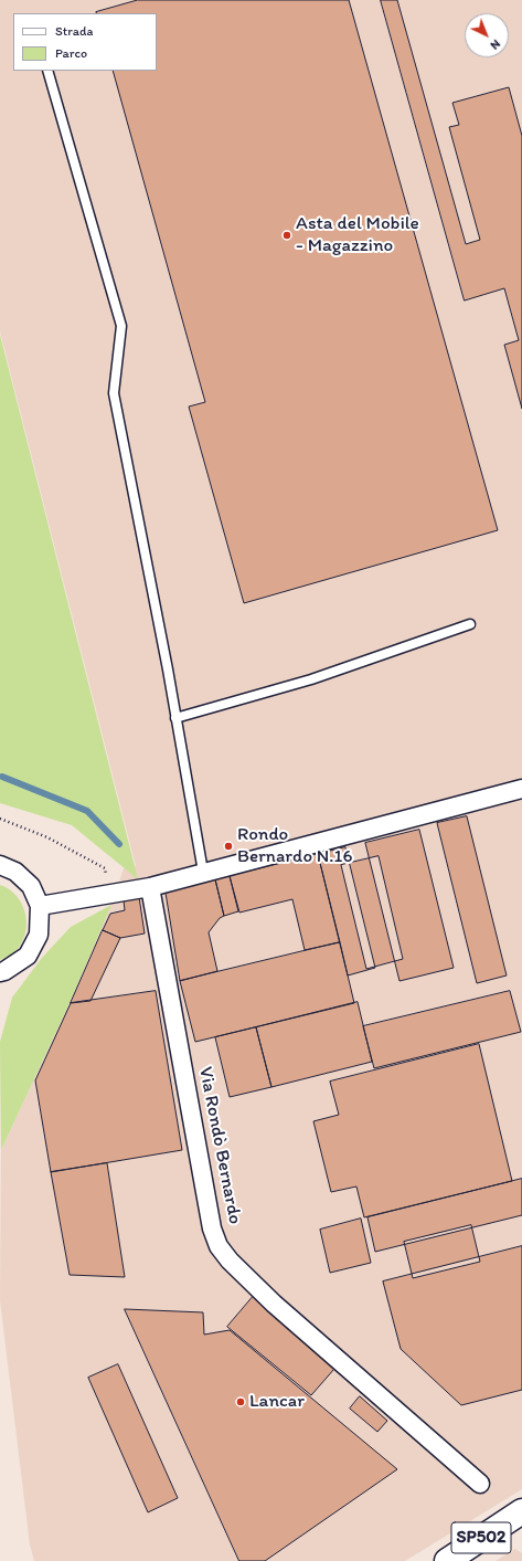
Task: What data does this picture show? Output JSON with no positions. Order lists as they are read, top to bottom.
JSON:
{
  "streets": {
    "main road": ["SP502"],
    "street": ["Via Rondò Bernardo"]
  },
  "places": ["Asta del Mobile - Magazzino", "Rondo Bernardo N.16", "Lancar"],
  "legend": ["Strada", "Parco"],
  "north": "bottom right"
}
